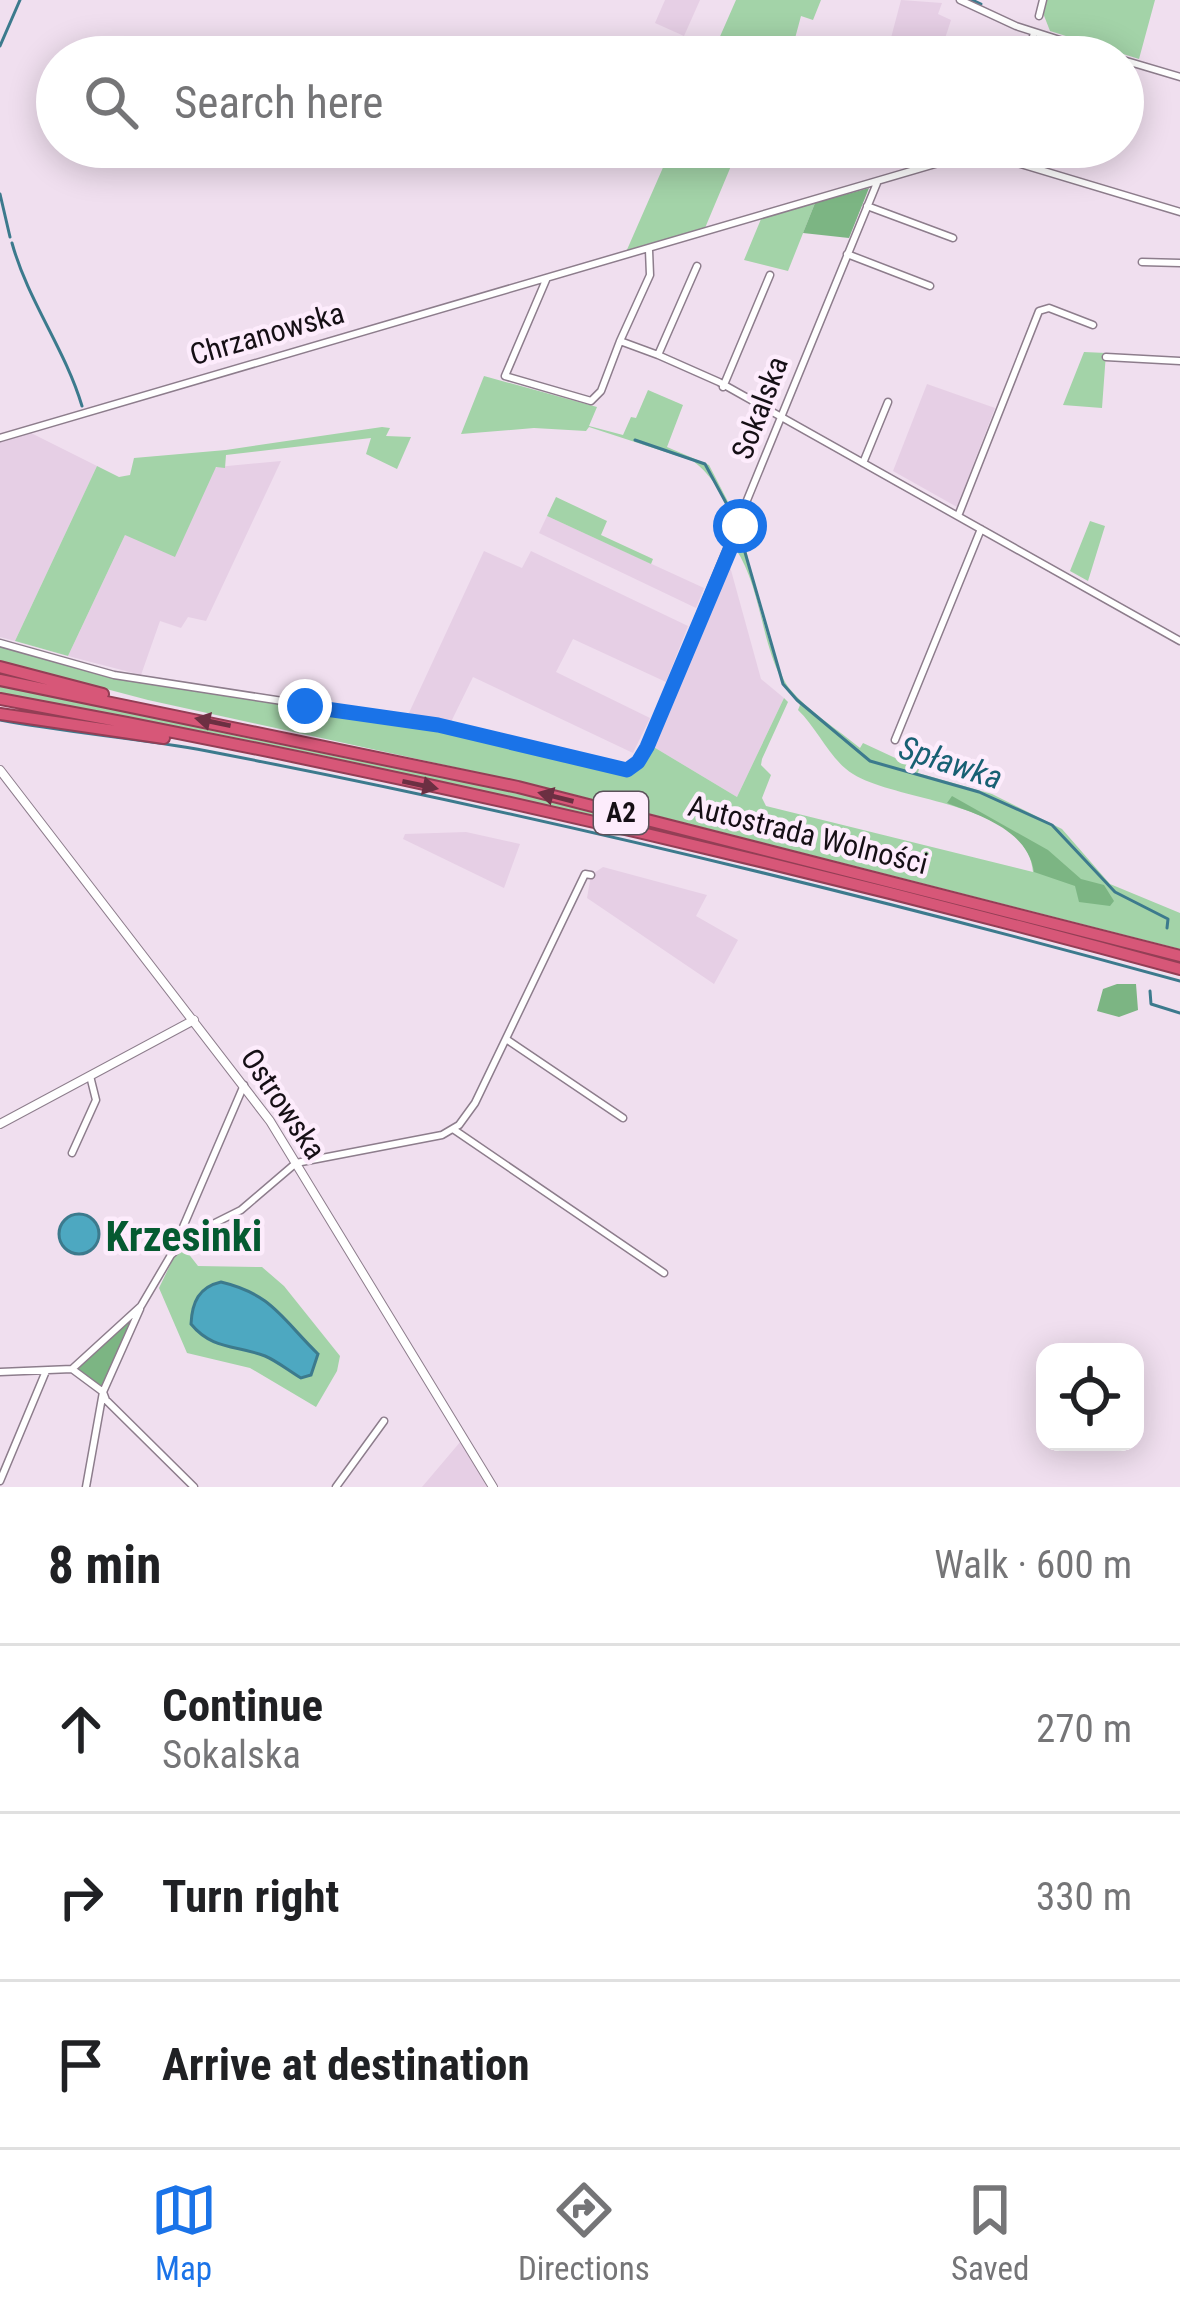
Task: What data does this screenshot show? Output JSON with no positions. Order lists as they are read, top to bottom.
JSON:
{
  "streets": {
    "highway": ["A2", "Autostrada Wolności"],
    "street": ["Chrzanowska", "Sokalska", "Ostrowska"]
  },
  "crossings": [
    ["Chrzanowska", "Sokalska"]
  ],
  "districts": ["Krzesinki"],
  "water": ["Spławka"],
  "page": {
    "search": "Search here",
    "heading": ["8 min", "Walk · 600 m"],
    "list": [
      ["Continue", "Sokalska", "270 m"],
      ["Turn right", "330 m"],
      "Arrive at destination"
    ],
    "nav": ["Map", "Directions", "Saved"]
  }
}
